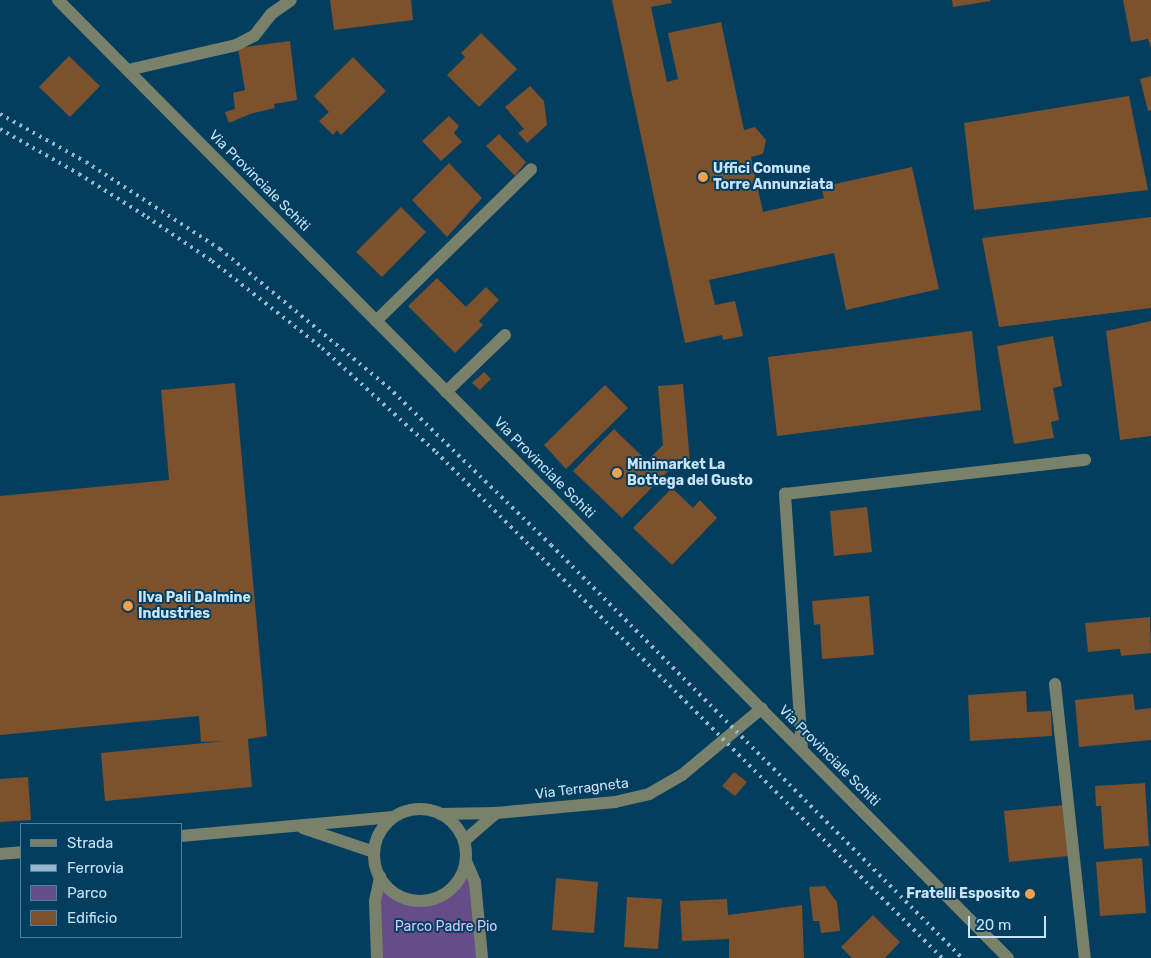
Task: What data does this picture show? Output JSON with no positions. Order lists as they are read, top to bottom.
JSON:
{
  "streets": {
    "street": ["Via Provinciale Schiti", "Via Terragneta"]
  },
  "crossings": [
    ["Via Provinciale Schiti", "Via Terragneta"]
  ],
  "parks": ["Parco Padre Pio"],
  "places": [
    "Uffici Comune Torre Annunziata",
    "Minimarket La Bottega del Gusto",
    "Ilva Pali Dalmine Industries",
    "Fratelli Esposito"
  ],
  "legend": [
    "Strada",
    "Ferrovia",
    "Parco",
    "Edificio"
  ],
  "scale_bar": "20 m"
}
